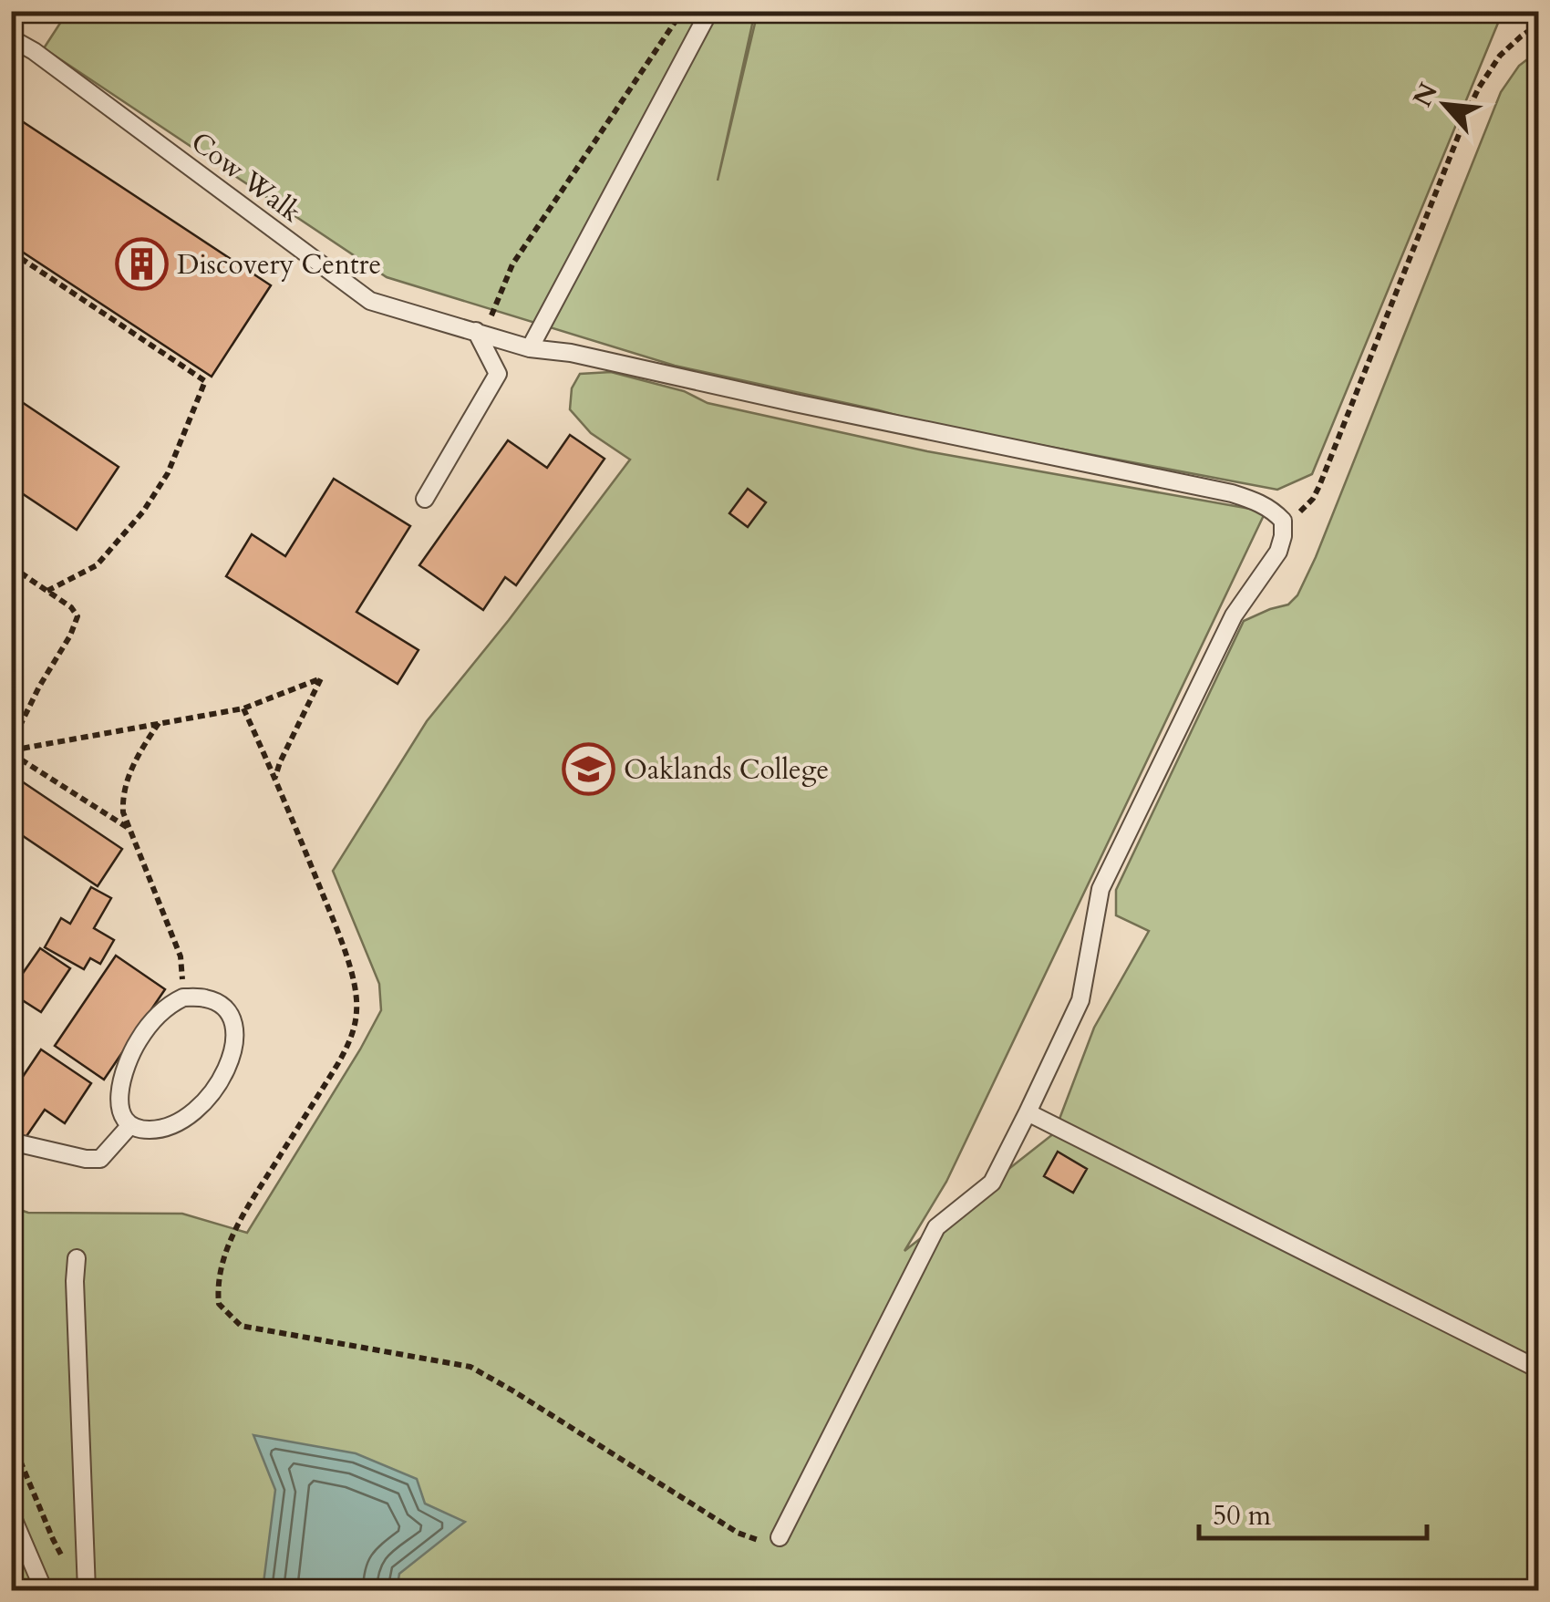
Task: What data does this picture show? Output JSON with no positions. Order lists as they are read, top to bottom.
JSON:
{
  "streets": {
    "lane": ["Cow Walk"]
  },
  "places": {
    "building": ["Discovery Centre"],
    "school or university": ["Oaklands College"]
  },
  "scale_bar": "50 m",
  "north": "top left"
}
